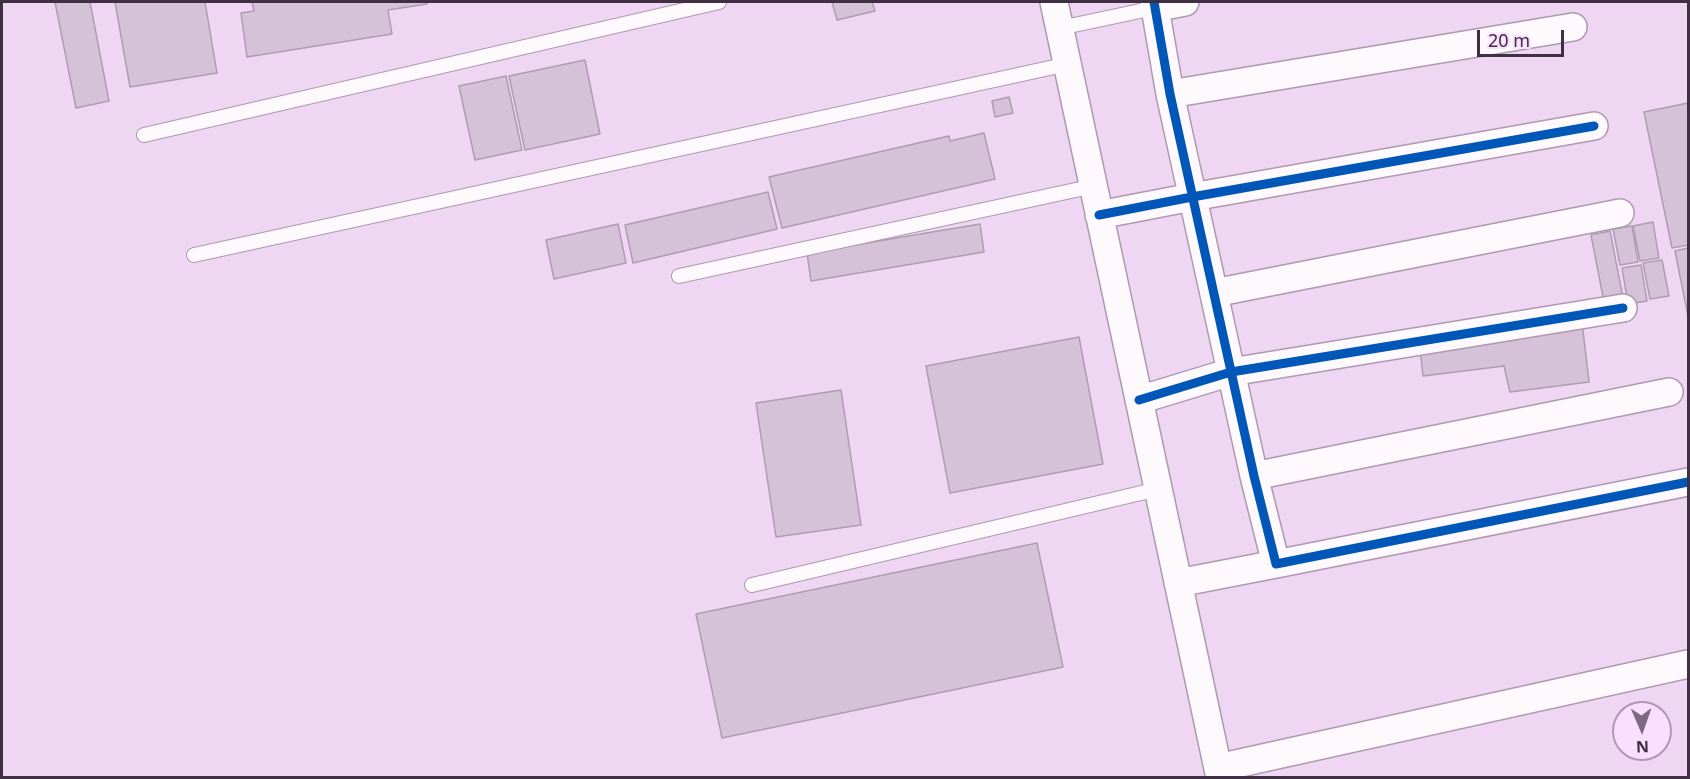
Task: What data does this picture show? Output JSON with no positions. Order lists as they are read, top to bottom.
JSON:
{
  "scale_bar": "20 m",
  "north": "bottom"
}
